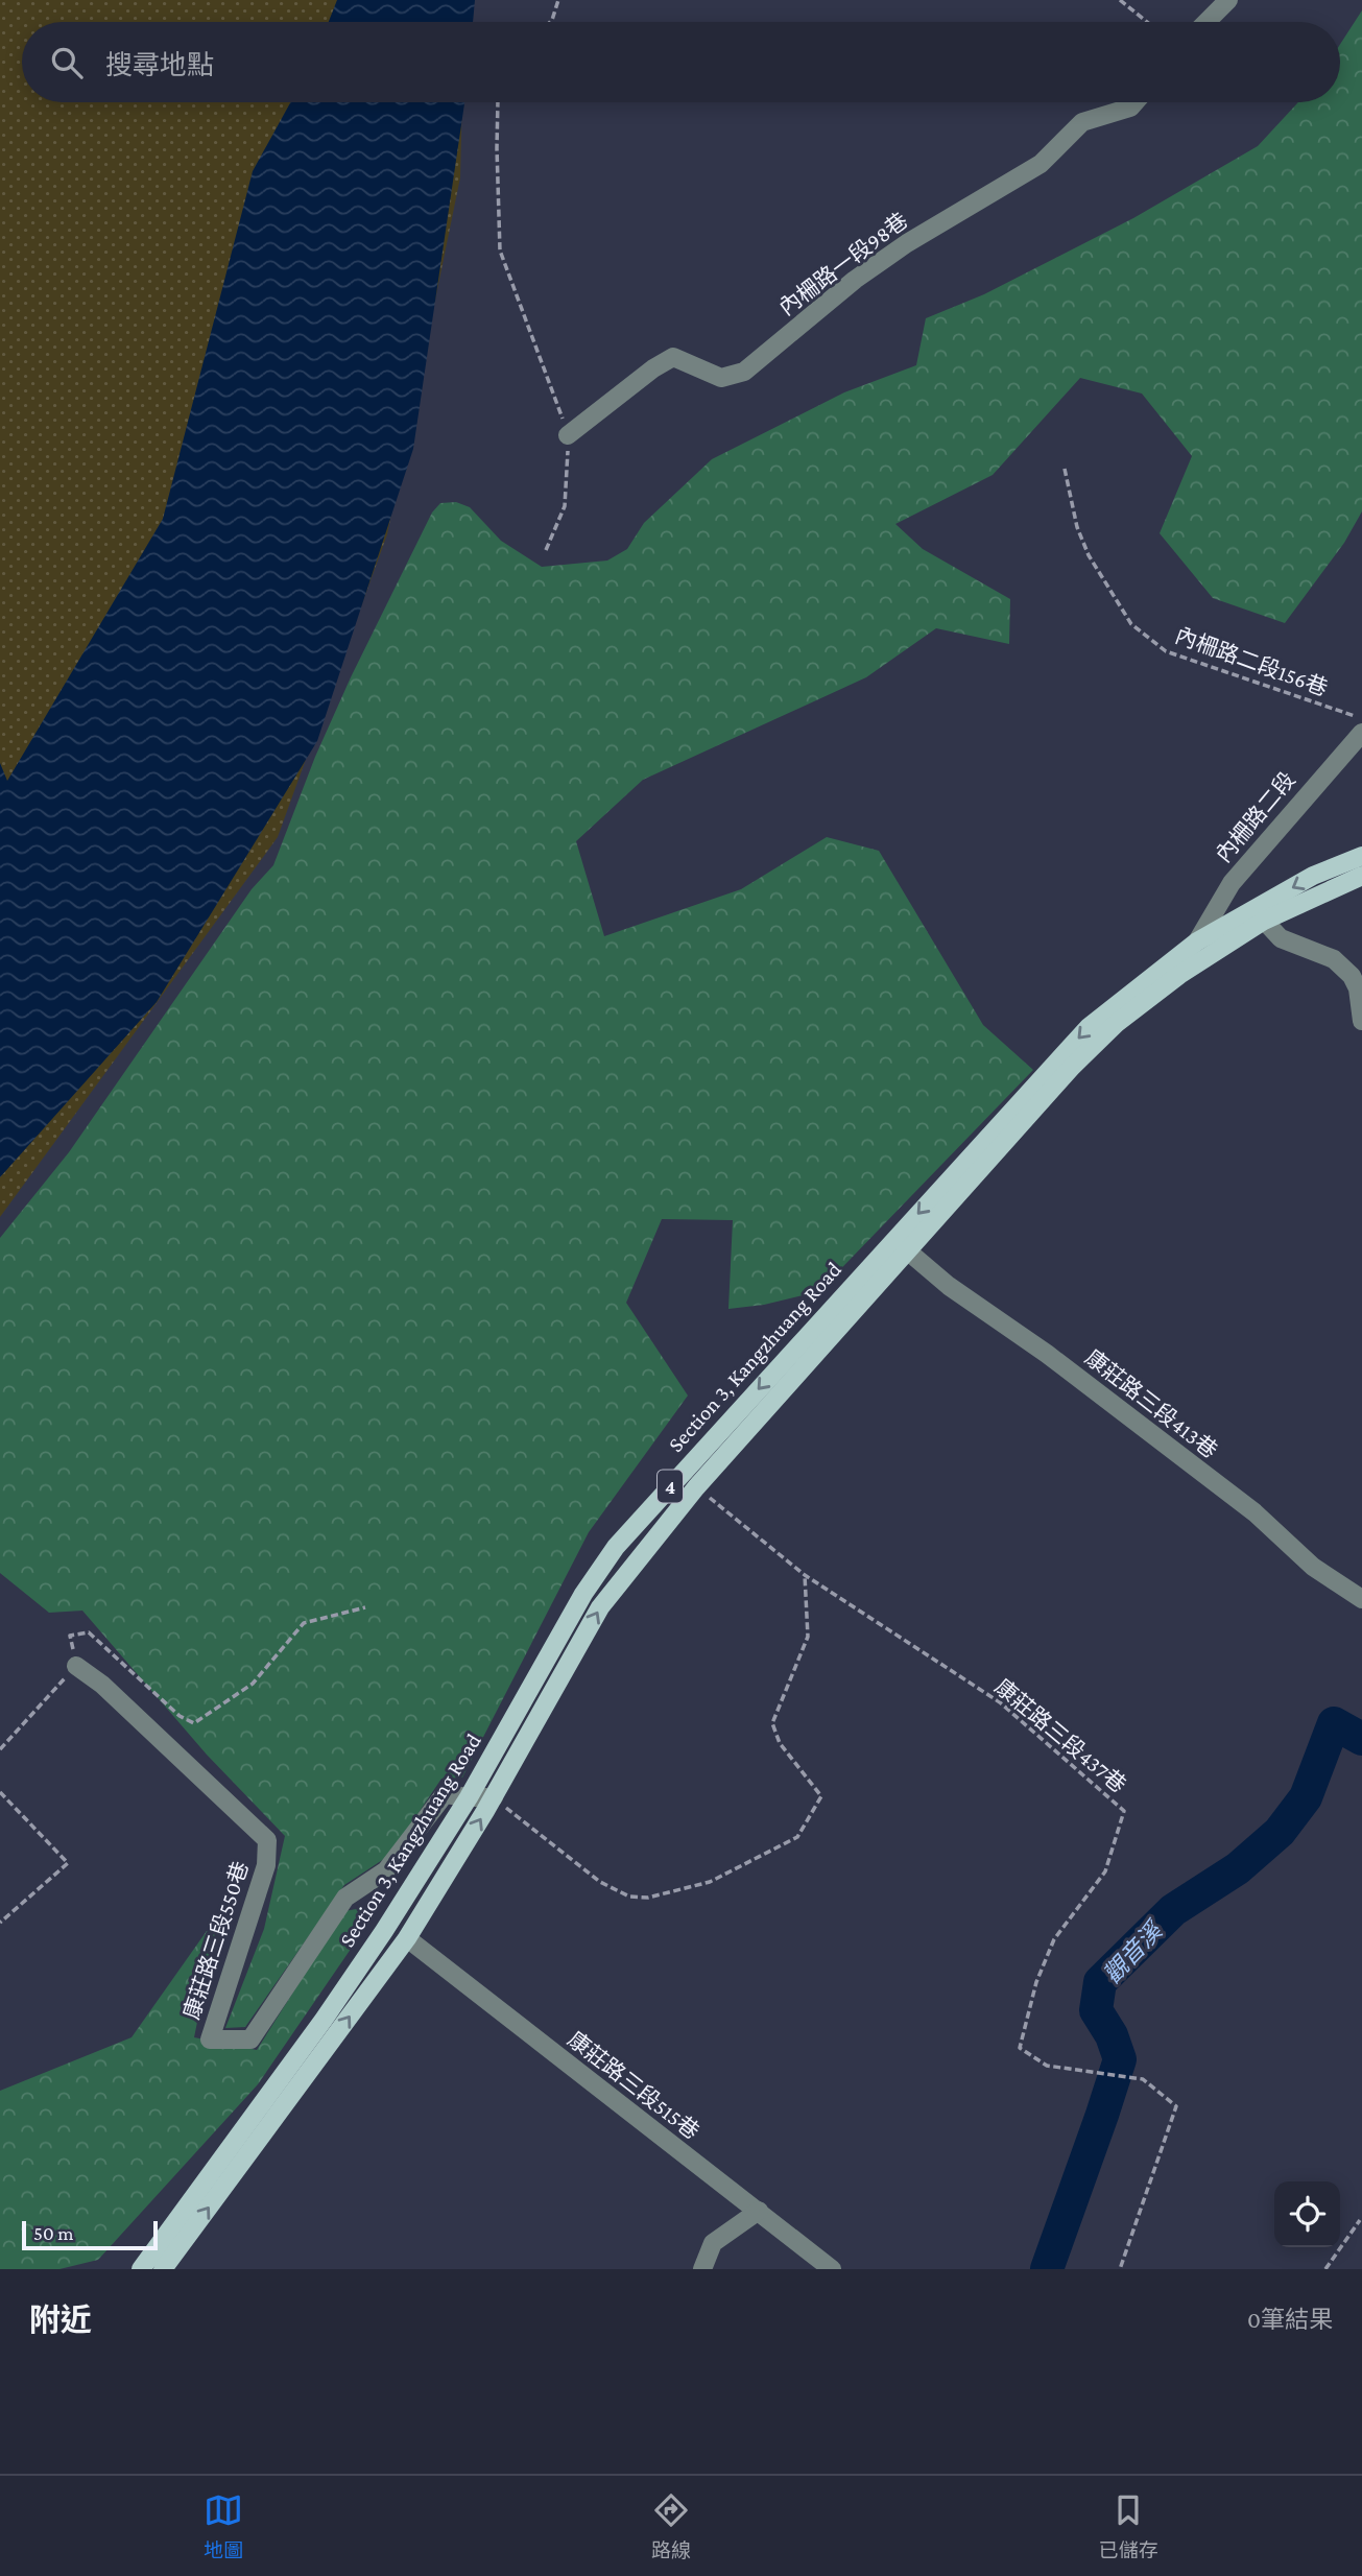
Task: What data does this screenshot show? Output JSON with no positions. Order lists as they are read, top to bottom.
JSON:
{
  "streets": {
    "main road": ["Section 3, Kangzhuang Road", "4"],
    "street": [
      "內柵路一段98巷",
      "內柵路二段",
      "康莊路三段413巷",
      "康莊路三段550巷",
      "康莊路三段515巷"
    ],
    "path": ["內柵路二段156巷", "康莊路三段437巷"]
  },
  "crossings": [
    ["內柵路二段", "Section 3, Kangzhuang Road"],
    ["Section 3, Kangzhuang Road", "康莊路三段413巷"],
    ["Section 3, Kangzhuang Road", "康莊路三段437巷"],
    ["Section 3, Kangzhuang Road", "康莊路三段550巷"],
    ["Section 3, Kangzhuang Road", "康莊路三段515巷"]
  ],
  "water": ["觀音溪"],
  "scale_bar": "50 m",
  "page": {
    "search": "搜尋地點",
    "scale": "50 m",
    "heading": ["附近", "0筆結果"],
    "nav": ["地圖", "路線", "已儲存"]
  }
}
